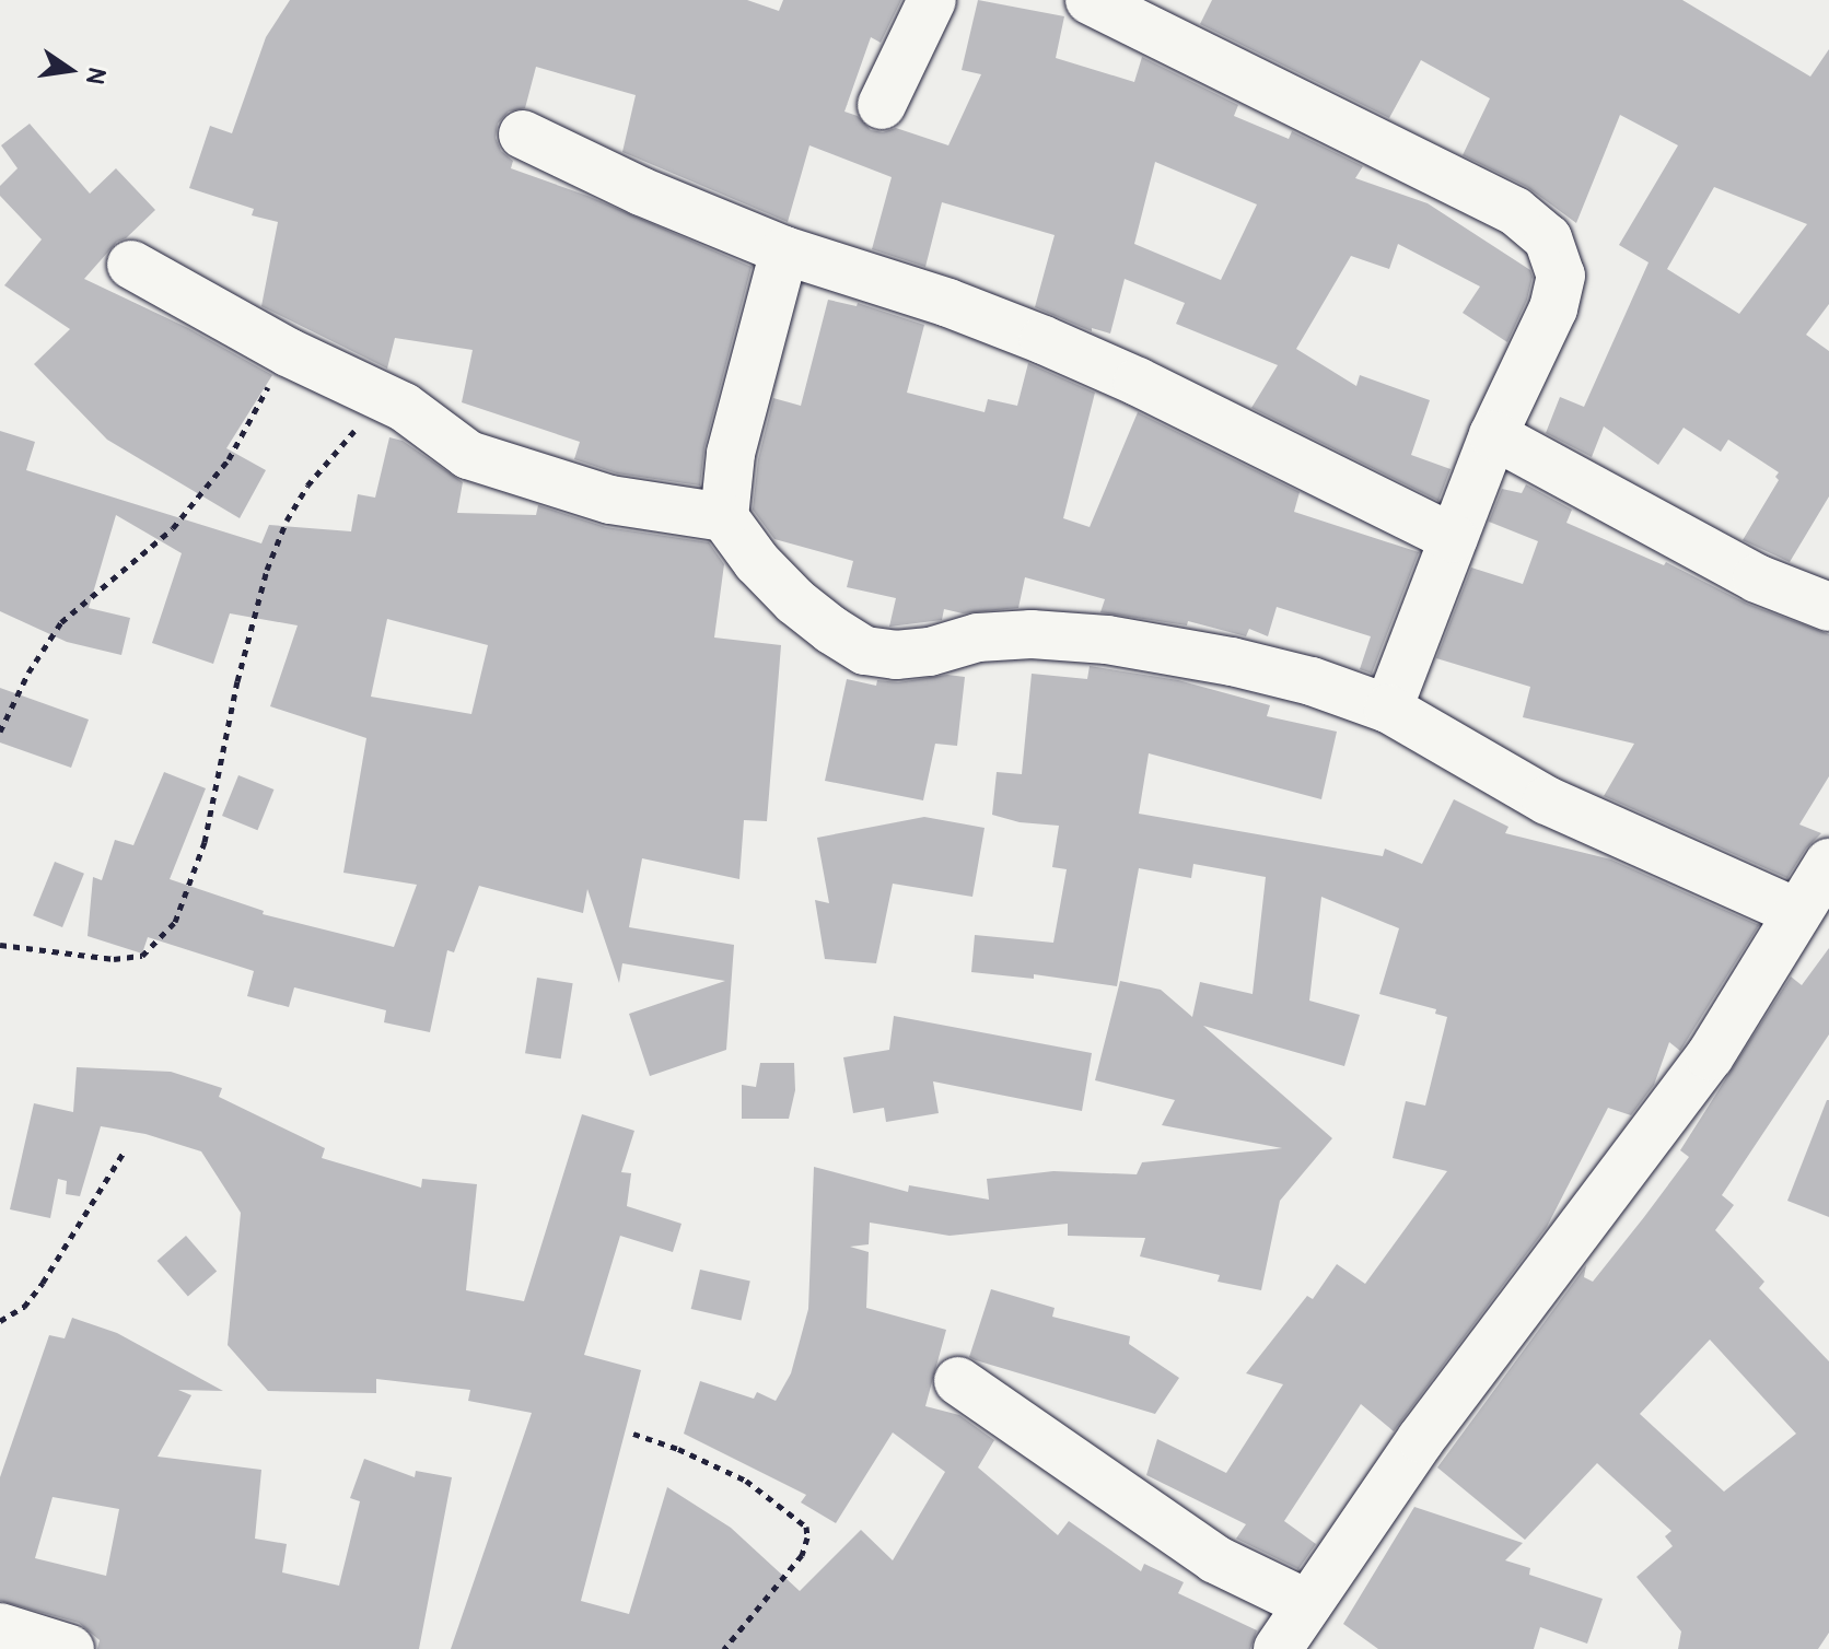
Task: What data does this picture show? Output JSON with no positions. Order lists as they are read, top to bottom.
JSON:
{
  "north": "right"
}
